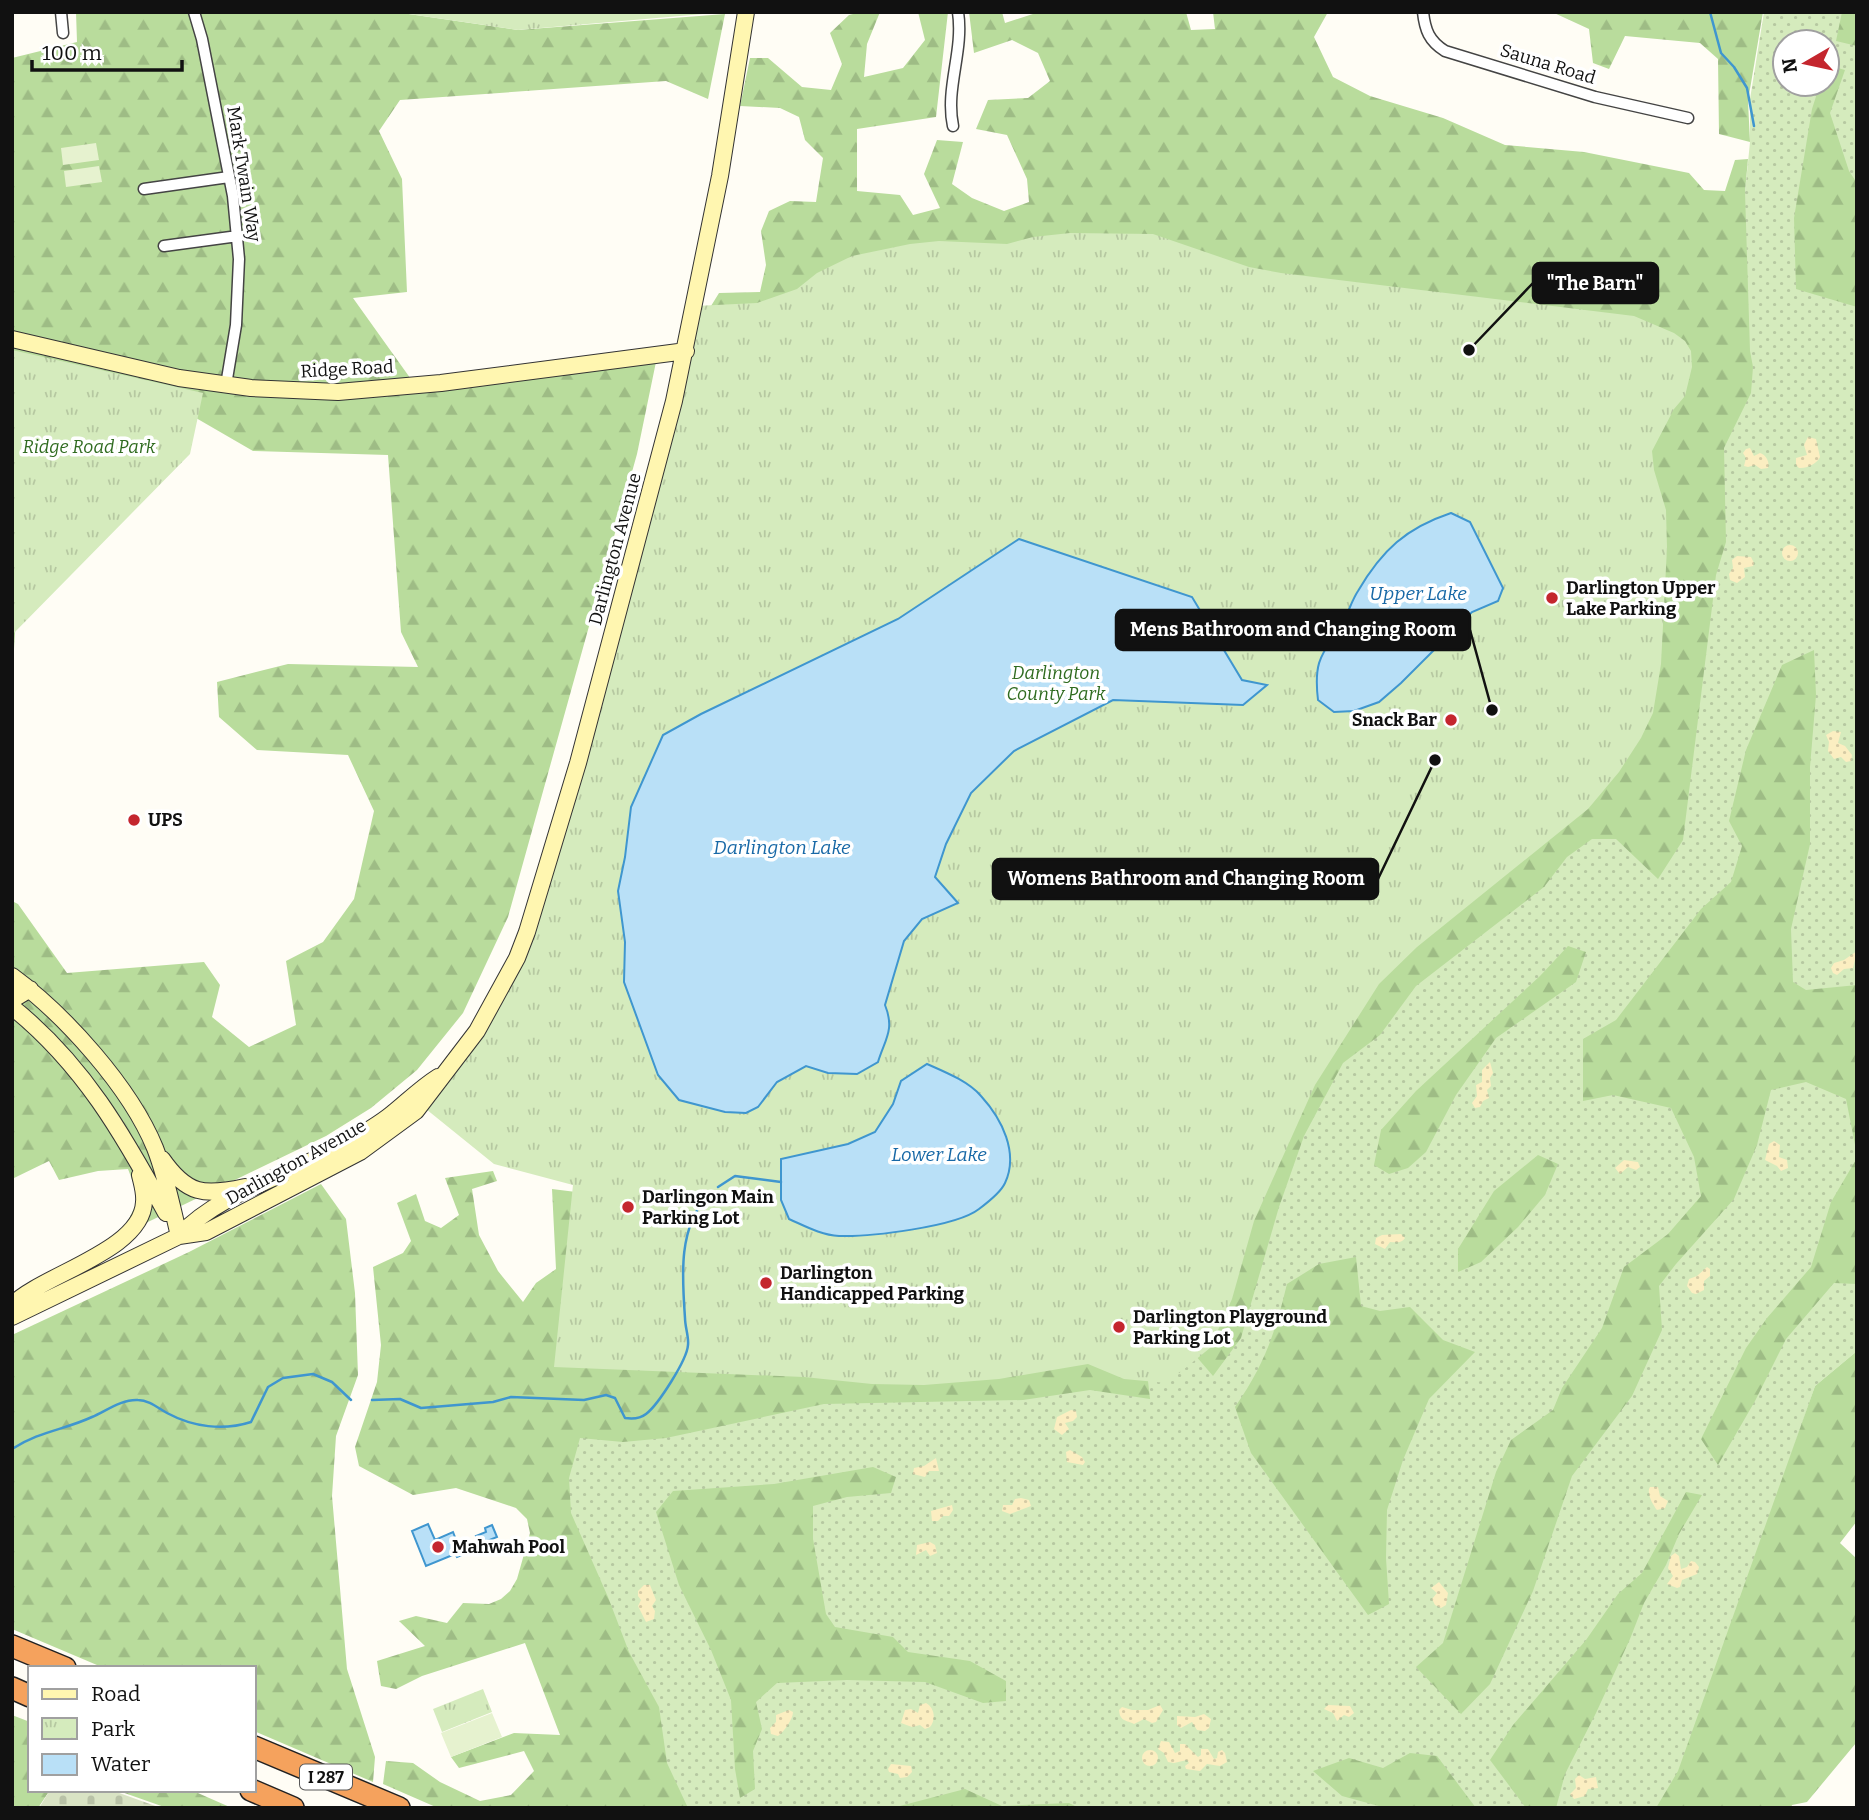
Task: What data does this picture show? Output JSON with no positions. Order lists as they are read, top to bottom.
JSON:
{
  "streets": {
    "highway": ["I 287"],
    "main road": ["Ridge Road", "Darlington Avenue"],
    "street": ["Sauna Road", "Mark Twain Way"]
  },
  "crossings": [
    ["Mark Twain Way", "Ridge Road"],
    ["Ridge Road", "Darlington Avenue"]
  ],
  "water": ["Upper Lake", "Darlington Lake", "Lower Lake"],
  "parks": ["Ridge Road Park", "Darlington County Park"],
  "places": [
    "\"The Barn\"",
    "Darlington Upper Lake Parking",
    "Mens Bathroom and Changing Room",
    "Snack Bar",
    "Womens Bathroom and Changing Room",
    "UPS",
    "Darlingon Main Parking Lot",
    "Darlington Handicapped Parking",
    "Darlington Playground Parking Lot",
    "Mahwah Pool"
  ],
  "legend": ["Road", "Park", "Water"],
  "scale_bar": "100 m",
  "north": "left"
}
